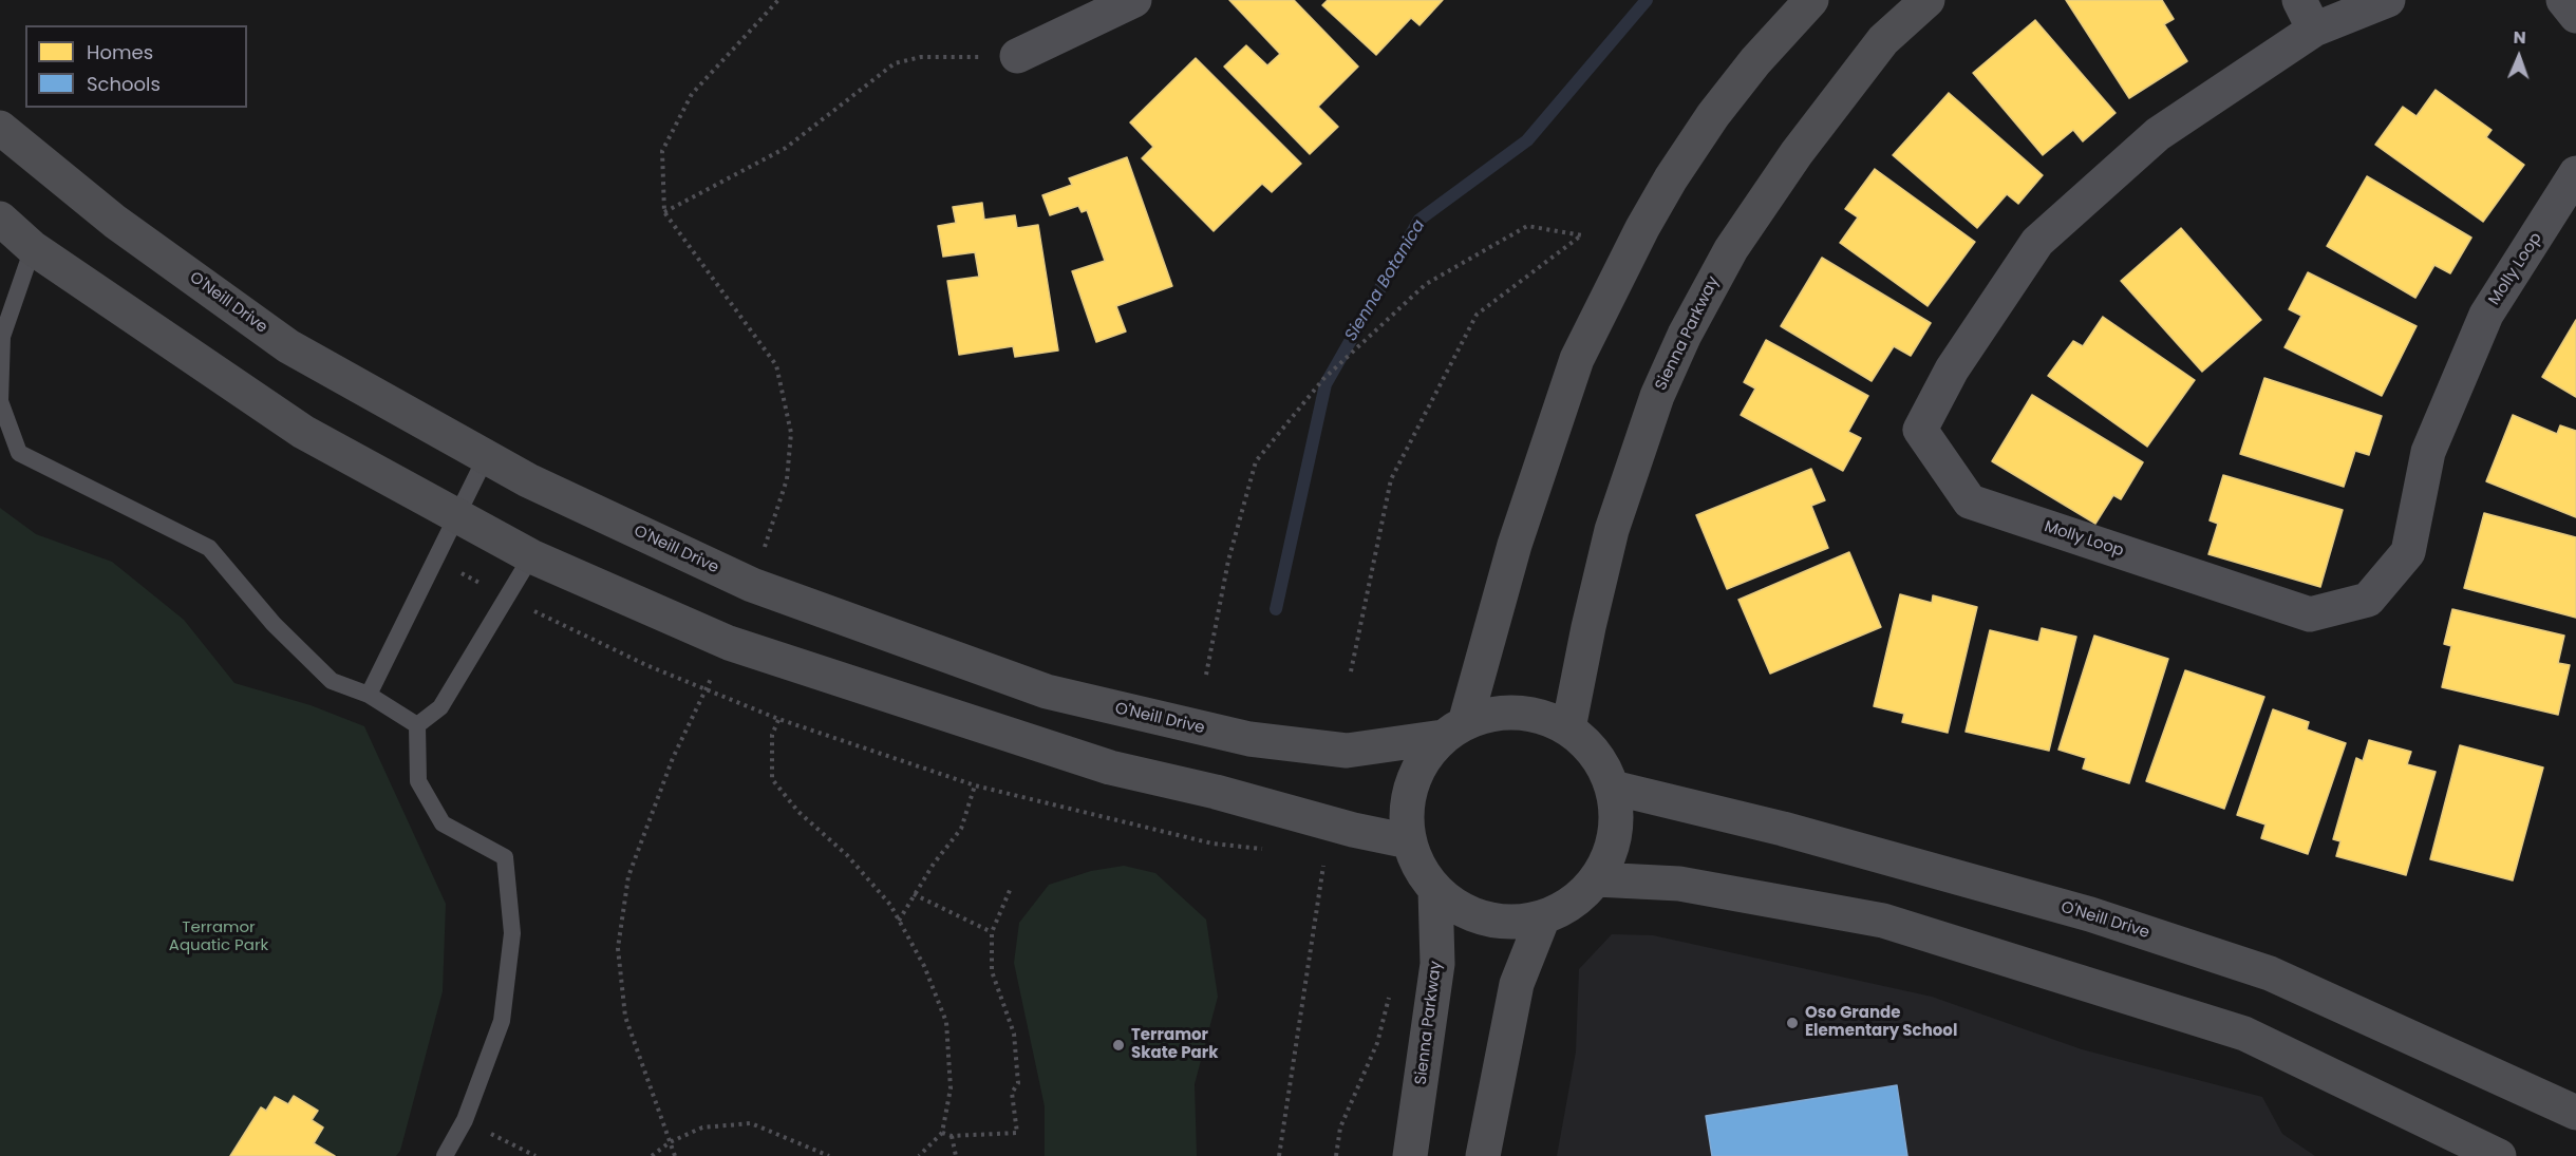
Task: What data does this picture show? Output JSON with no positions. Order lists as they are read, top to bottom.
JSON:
{
  "streets": {
    "main road": ["O'Neill Drive", "Sienna Parkway"],
    "street": ["Molly Loop"]
  },
  "crossings": [
    ["O'Neill Drive", "Sienna Parkway"]
  ],
  "water": ["Sienna Botanica"],
  "parks": ["Terramor Aquatic Park"],
  "places": ["Oso Grande Elementary School", "Terramor Skate Park"],
  "legend": ["Homes", "Schools"],
  "north": "top"
}
